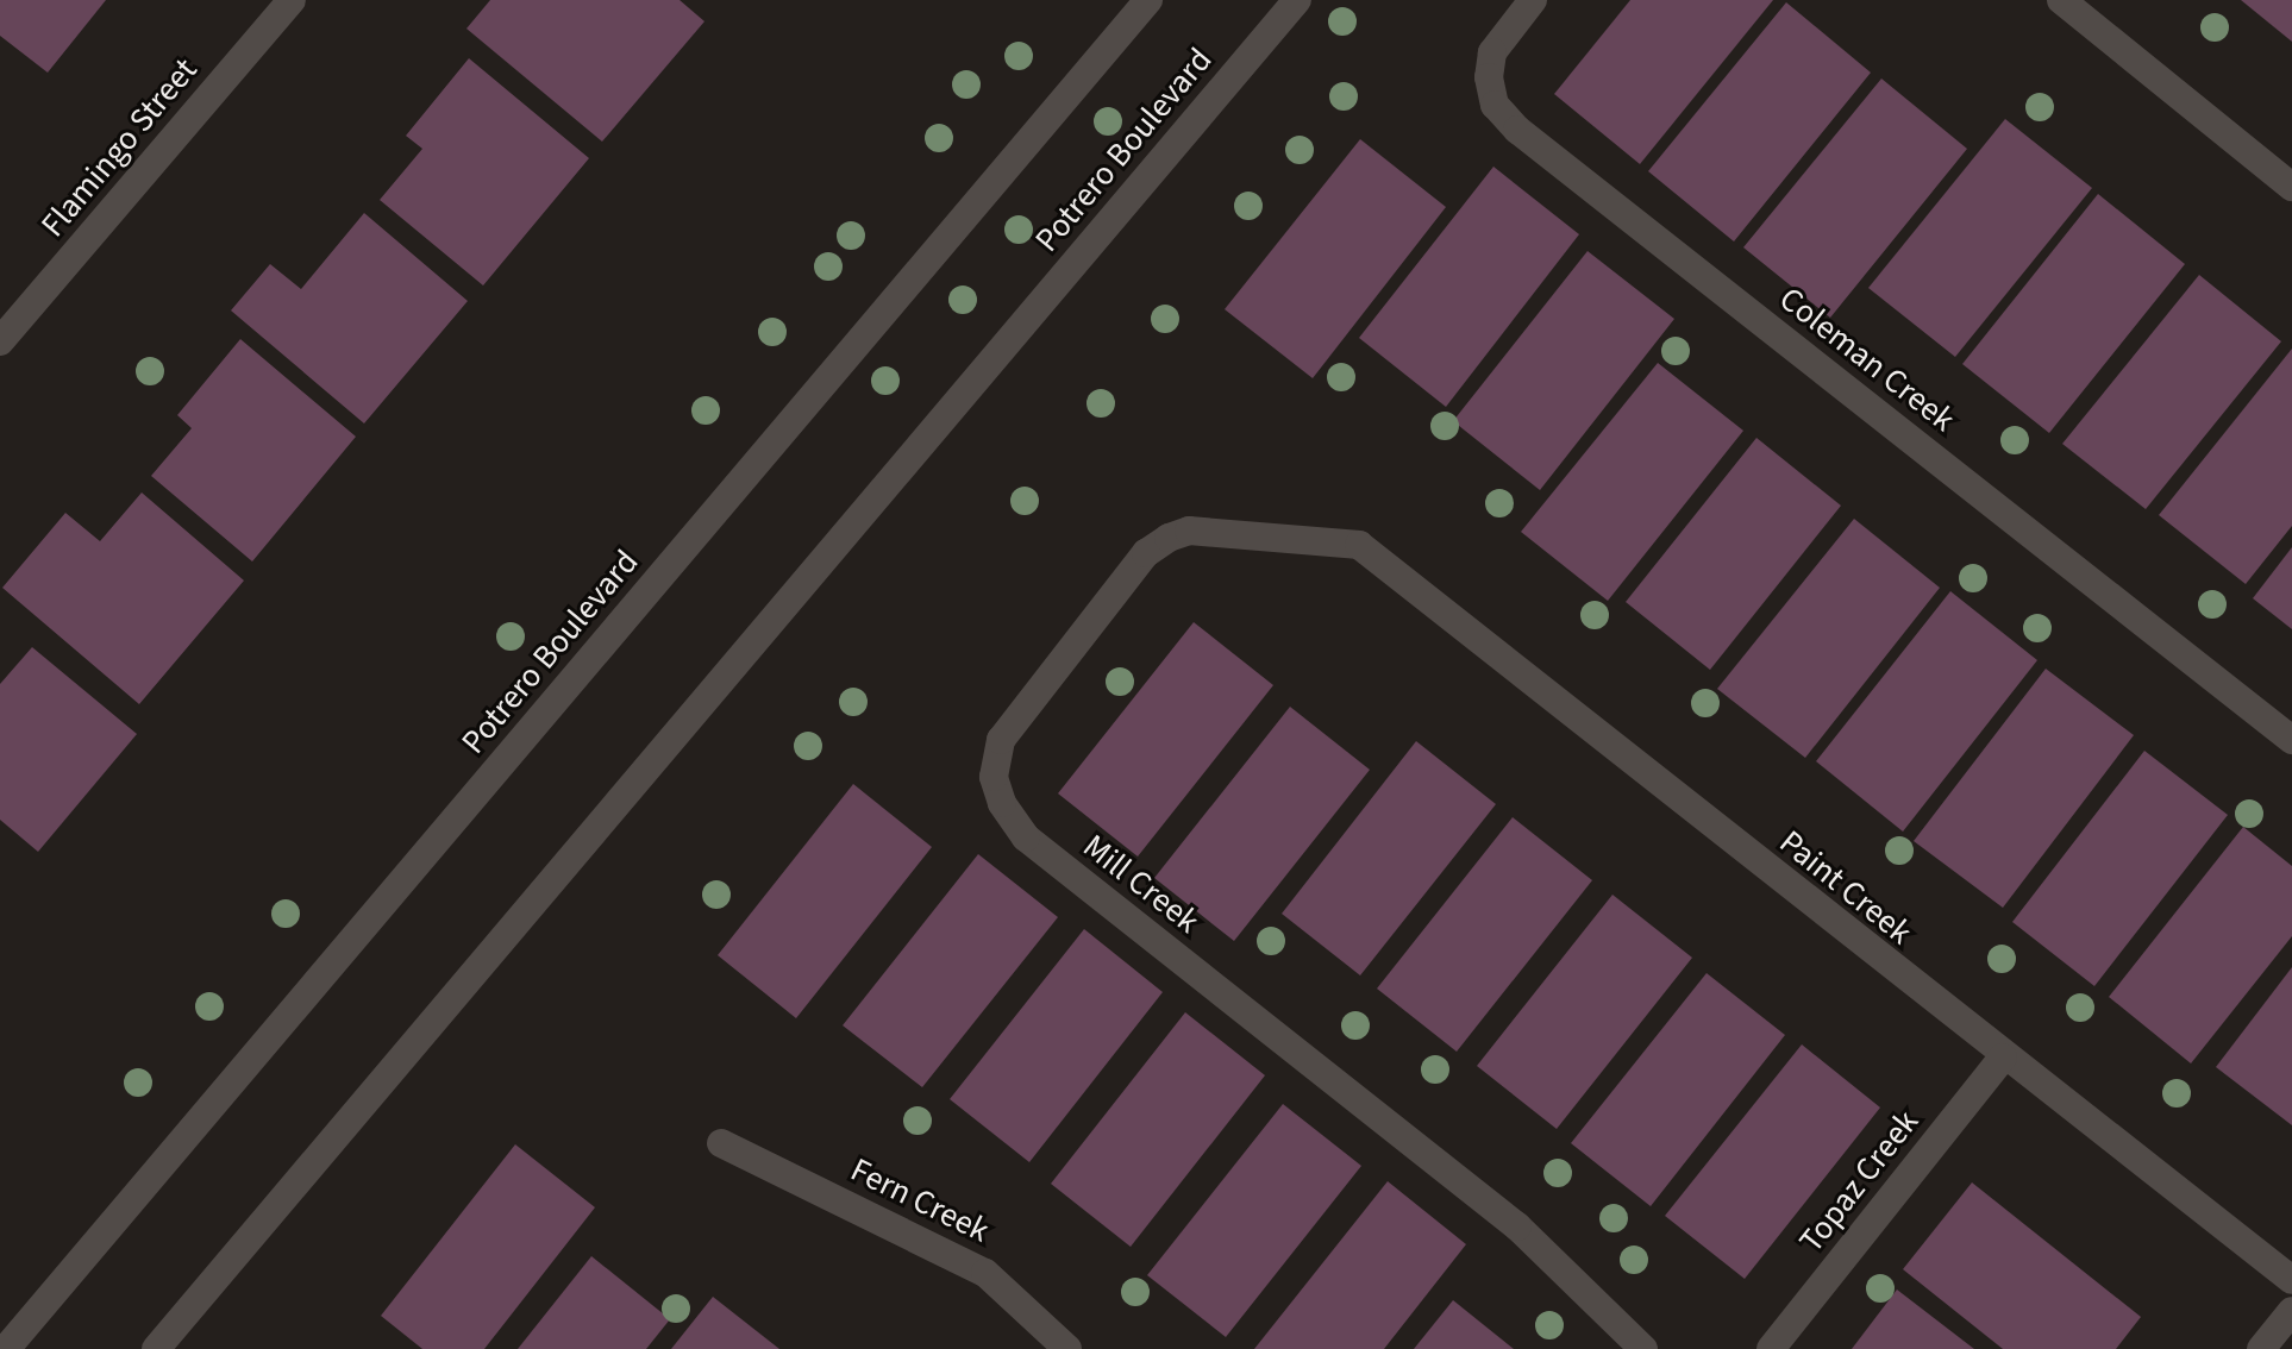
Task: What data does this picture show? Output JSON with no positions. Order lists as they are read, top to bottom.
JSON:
{
  "streets": {
    "street": [
      "Flamingo Street",
      "Potrero Boulevard",
      "Coleman Creek",
      "Mill Creek",
      "Paint Creek",
      "Topaz Creek",
      "Fern Creek"
    ]
  },
  "crossings": [
    ["Mill Creek", "Paint Creek"],
    ["Paint Creek", "Topaz Creek"]
  ]
}
